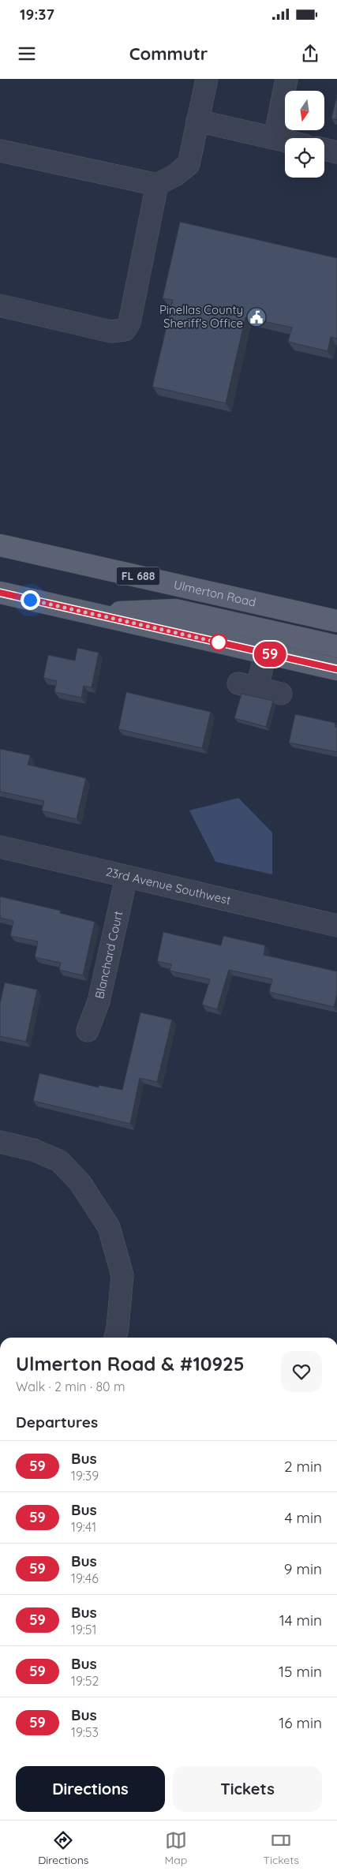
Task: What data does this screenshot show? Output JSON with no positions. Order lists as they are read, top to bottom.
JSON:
{
  "streets": {
    "main road": ["FL 688", "Ulmerton Road"],
    "street": ["23rd Avenue Southwest", "Blanchard Court"]
  },
  "crossings": [
    ["23rd Avenue Southwest", "Blanchard Court"]
  ],
  "places": {
    "public building": ["Pinellas County Sheriff's Office"]
  },
  "lines": ["bus line 59"],
  "north": "bottom",
  "page": {
    "status": "19:37",
    "header": "Commutr",
    "on_map": "59",
    "heading": [
      ["Ulmerton Road & #10925", "Walk · 2 min · 80 m"],
      "Departures"
    ],
    "list": [
      {
        "mark": "59",
        "name": "Bus",
        "note": "19:39",
        "value": "2 min"
      },
      {
        "mark": "59",
        "name": "Bus",
        "note": "19:41",
        "value": "4 min"
      },
      {
        "mark": "59",
        "name": "Bus",
        "note": "19:46",
        "value": "9 min"
      },
      {
        "mark": "59",
        "name": "Bus",
        "note": "19:51",
        "value": "14 min"
      },
      {
        "mark": "59",
        "name": "Bus",
        "note": "19:52",
        "value": "15 min"
      },
      {
        "mark": "59",
        "name": "Bus",
        "note": "19:53",
        "value": "16 min"
      }
    ],
    "buttons": ["Directions", "Tickets"],
    "tabs": ["Directions", "Map", "Tickets"]
  }
}
